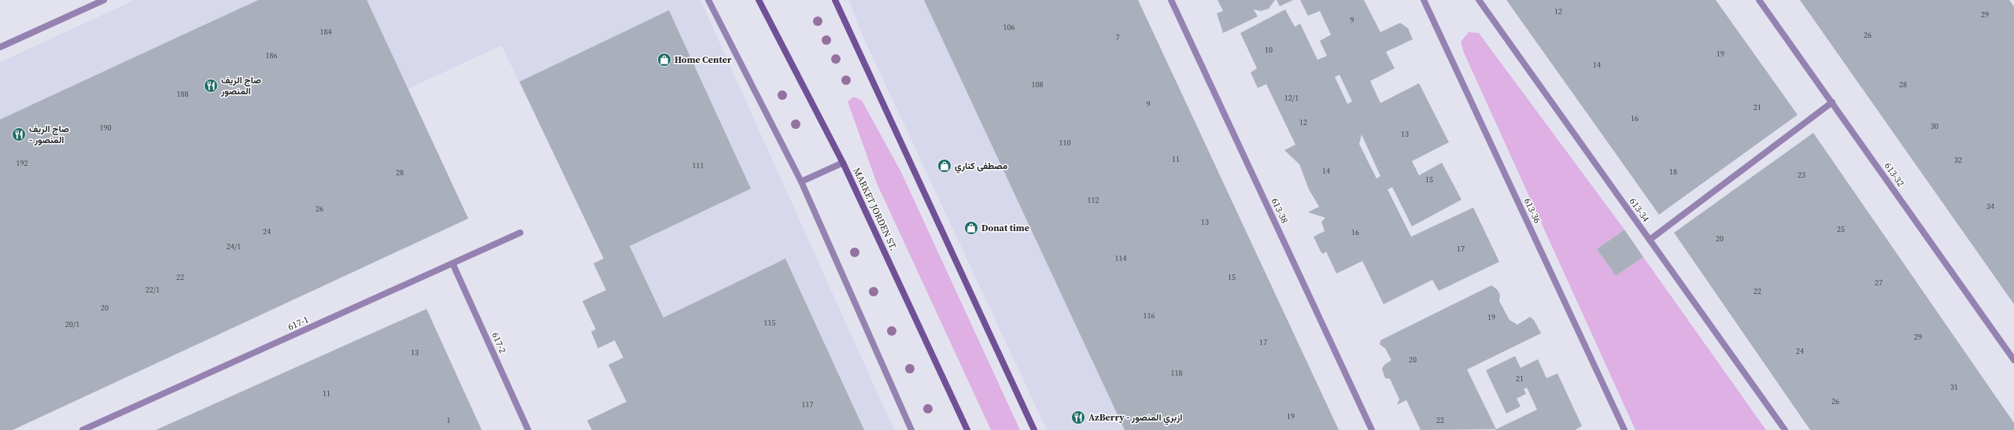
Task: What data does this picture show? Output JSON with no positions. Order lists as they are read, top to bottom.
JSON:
{
  "streets": {
    "main road": ["MARKET JORDEN ST."],
    "street": [
      "613-32",
      "613-34",
      "613-38",
      "613-36",
      "617-1",
      "617-2"
    ]
  },
  "crossings": [
    ["617-1", "617-2"]
  ],
  "places": {
    "shop": ["Home Center", "مصطفى كناري", "Donat time"],
    "restaurant": ["صاج الريف المنصور", "صاج الريف - المنصور", "AzBerry - ازبري المنصور"]
  },
  "house_numbers": [
    "12",
    "29",
    "9",
    "106",
    "184",
    "26",
    "7",
    "10",
    "19",
    "186",
    "14",
    "108",
    "28",
    "188",
    "12/1",
    "9",
    "21",
    "16",
    "12",
    "30",
    "190",
    "13",
    "110",
    "11",
    "32",
    "192",
    "111",
    "14",
    "18",
    "28",
    "23",
    "15",
    "112",
    "34",
    "26",
    "13",
    "25",
    "24",
    "16",
    "20",
    "24/1",
    "17",
    "114",
    "22",
    "15",
    "27",
    "22/1",
    "22",
    "20",
    "116",
    "19",
    "115",
    "20/1",
    "29",
    "17",
    "24",
    "13",
    "20",
    "118",
    "21",
    "31",
    "11",
    "26",
    "117",
    "19",
    "1",
    "22"
  ]
}
